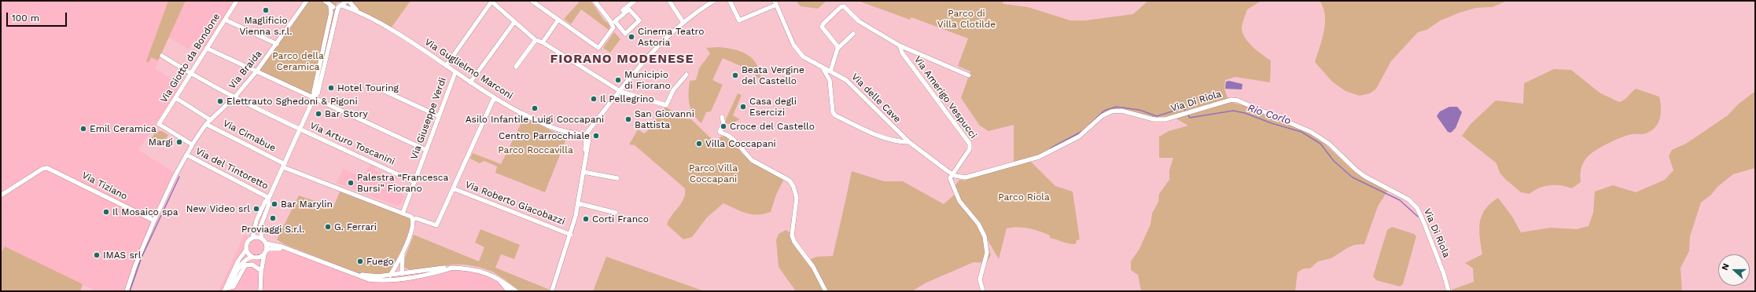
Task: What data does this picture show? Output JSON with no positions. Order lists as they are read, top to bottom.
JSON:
{
  "streets": {
    "street": [
      "Via Giotto da Bondone",
      "Via Guglielmo Marconi",
      "Via Braida",
      "Via Amerigo Vespucci",
      "Via delle Cave",
      "Via Di Riola",
      "Via Giuseppe Verdi",
      "Via Cimabue",
      "Via Arturo Toscanini",
      "Via del Tintoretto",
      "Via Tiziano",
      "Via Roberto Giacobazzi"
    ]
  },
  "crossings": [
    ["Via Giotto da Bondone", "Via Braida"],
    ["Via Giotto da Bondone", "Via Arturo Toscanini"],
    ["Via Guglielmo Marconi", "Via Giuseppe Verdi"],
    ["Via Braida", "Via Cimabue"],
    ["Via Braida", "Via Arturo Toscanini"],
    ["Via Braida", "Via del Tintoretto"],
    ["Via Braida", "Via Tiziano"],
    ["Via Amerigo Vespucci", "Via delle Cave"],
    ["Via Amerigo Vespucci", "Via Di Riola"],
    ["Via delle Cave", "Via Di Riola"],
    ["Via Giuseppe Verdi", "Via Cimabue"],
    ["Via Giuseppe Verdi", "Via Arturo Toscanini"]
  ],
  "districts": ["FIORANO MODENESE"],
  "water": ["Rio Corlo"],
  "parks": [
    "Parco di Villa Clotilde",
    "Parco della Ceramica",
    "Parco Roccavilla",
    "Parco Villa Coccapani",
    "Parco Riola"
  ],
  "places": [
    "Maglificio Vienna s.r.l.",
    "Cinema Teatro Astoria",
    "Beata Vergine del Castello",
    "Municipio di Fiorano",
    "Hotel Touring",
    "Il Pellegrino",
    "Elettrauto Sghedoni & Pigoni",
    "Casa degli Esercizi",
    "Asilo Infantile Luigi Coccapani",
    "Bar Story",
    "San Giovanni Battista",
    "Croce del Castello",
    "Emil Ceramica",
    "Centro Parrocchiale",
    "Margi",
    "Villa Coccapani",
    "Palestra “Francesca Bursi” Fiorano",
    "Bar Marylin",
    "New Video srl",
    "Il Mosaico spa",
    "Proviaggi S.r.l.",
    "Corti Franco",
    "G. Ferrari",
    "IMAS srl",
    "Fuego"
  ],
  "scale_bar": "100 m",
  "north": "left"
}
